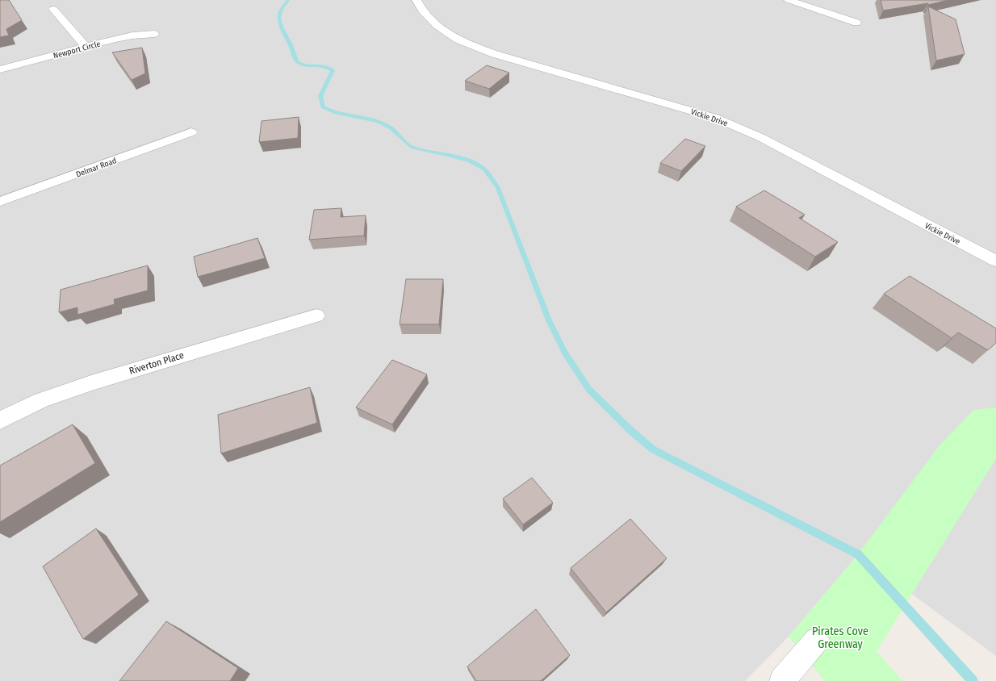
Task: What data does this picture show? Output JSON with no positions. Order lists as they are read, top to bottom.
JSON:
{
  "streets": {
    "street": [
      "Newport Circle",
      "Vickie Drive",
      "Delmar Road",
      "Riverton Place"
    ]
  },
  "parks": ["Pirates Cove Greenway"]
}
